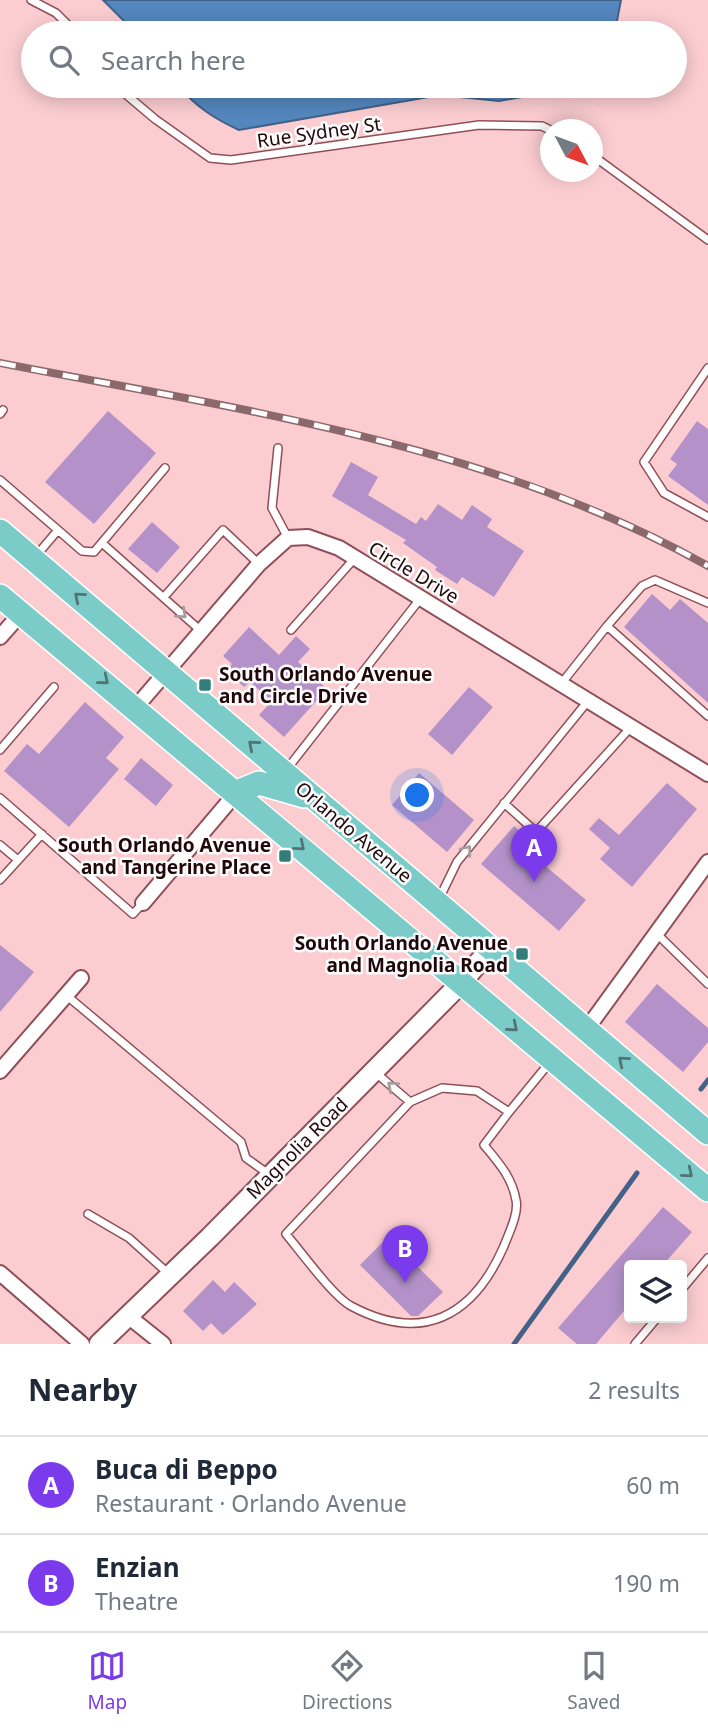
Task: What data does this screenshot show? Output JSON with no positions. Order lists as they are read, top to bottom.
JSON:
{
  "streets": {
    "main road": ["Orlando Avenue"],
    "street": ["Circle Drive", "Magnolia Road"],
    "lane": ["Rue Sydney St"]
  },
  "crossings": [
    ["Orlando Avenue", "Magnolia Road"]
  ],
  "places": {
    "transit": ["South Orlando Avenue and Circle Drive", "South Orlando Avenue and Tangerine Place", "South Orlando Avenue and Magnolia Road"]
  },
  "north": "bottom right",
  "page": {
    "search": "Search here",
    "pins": ["A", "B"],
    "heading": ["Nearby", "2 results"],
    "list": [
      {
        "mark": "A",
        "name": "Buca di Beppo",
        "note": "Restaurant · Orlando Avenue",
        "value": "60 m"
      },
      {
        "mark": "B",
        "name": "Enzian",
        "note": "Theatre",
        "value": "190 m"
      }
    ],
    "nav": ["Map", "Directions", "Saved"]
  }
}
